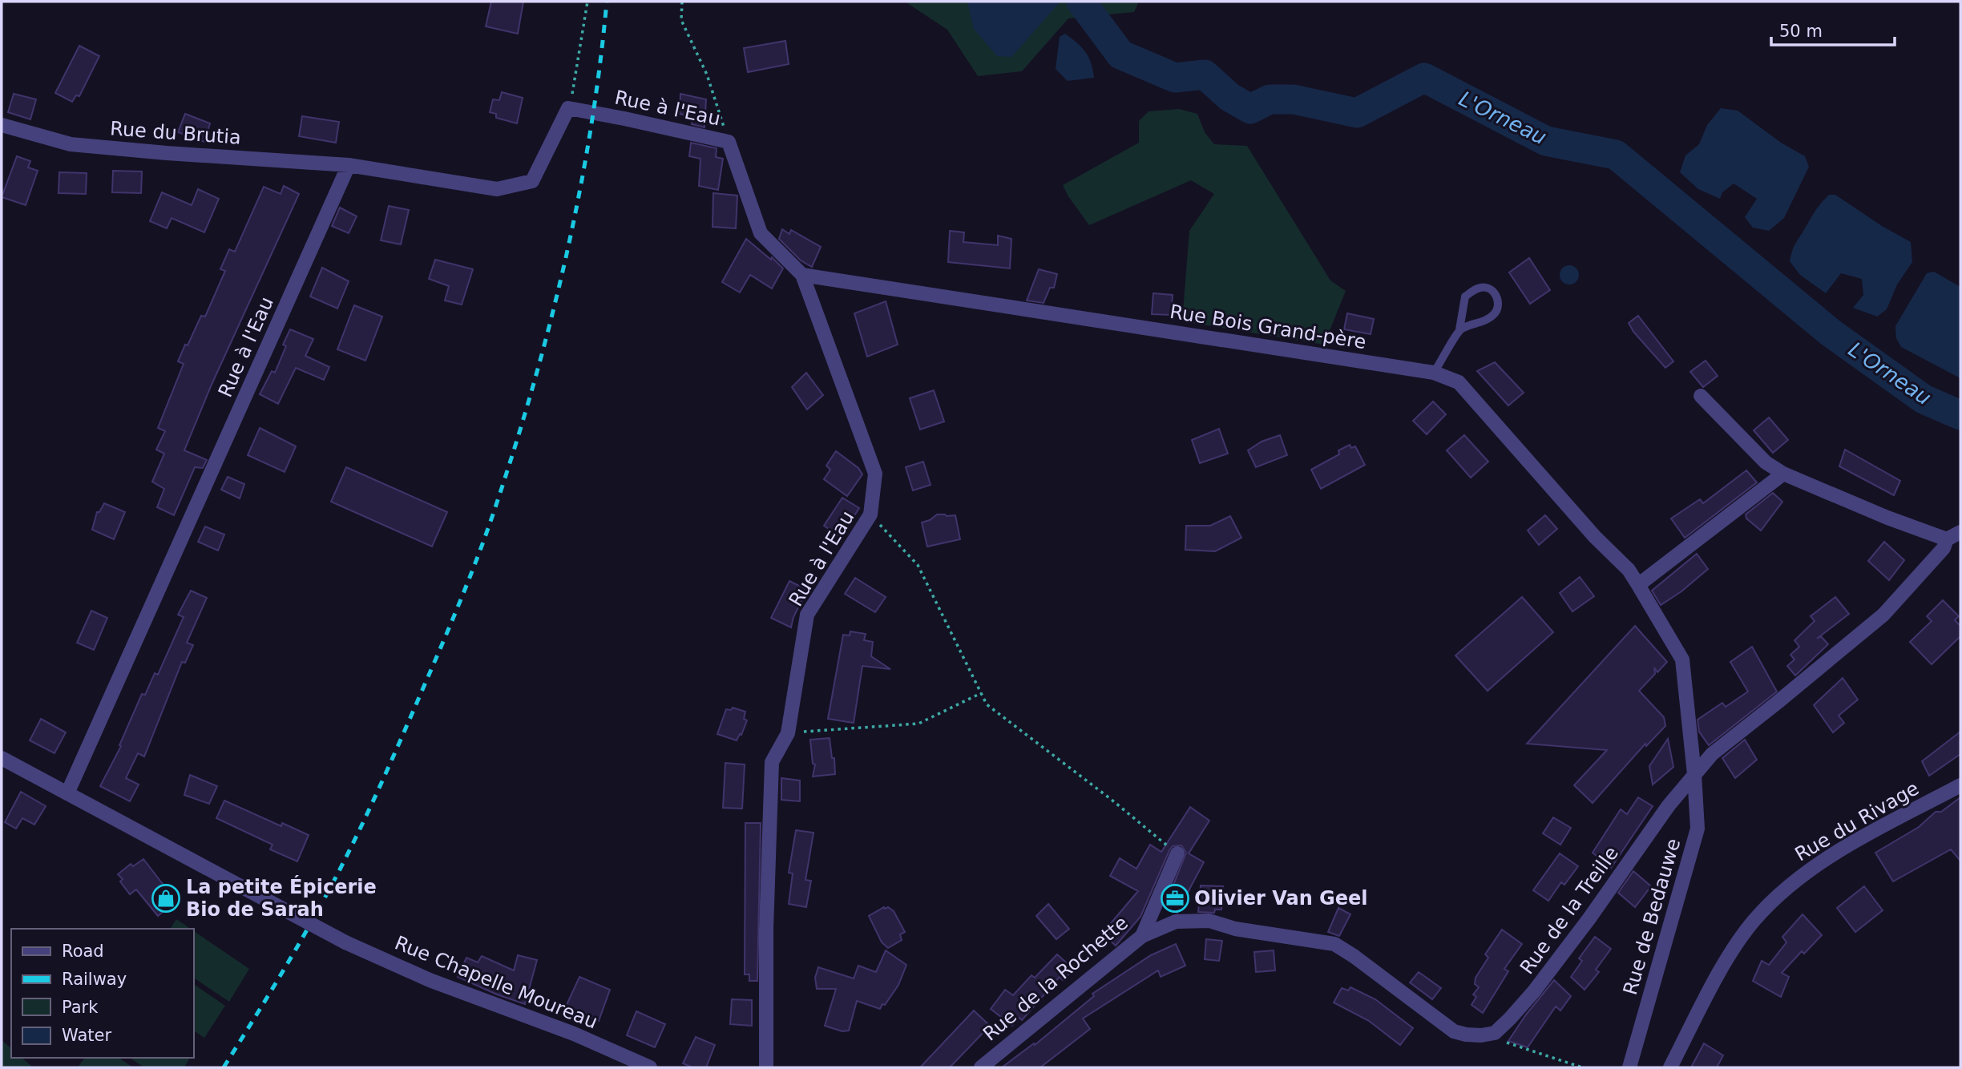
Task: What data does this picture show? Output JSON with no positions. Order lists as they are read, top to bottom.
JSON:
{
  "streets": {
    "street": [
      "Rue à l'Eau",
      "Rue du Brutia",
      "Rue Bois Grand-père",
      "Rue du Rivage",
      "Rue de la Treille",
      "Rue de Bedauwe",
      "Rue de la Rochette",
      "Rue Chapelle Moureau"
    ]
  },
  "crossings": [
    ["Rue à l'Eau", "Rue du Brutia"],
    ["Rue à l'Eau", "Rue Bois Grand-père"],
    ["Rue à l'Eau", "Rue Chapelle Moureau"],
    ["Rue Bois Grand-père", "Rue de Bedauwe"],
    ["Rue de la Treille", "Rue de Bedauwe"]
  ],
  "water": ["L'Orneau"],
  "places": {
    "shop": ["La petite Épicerie Bio de Sarah"],
    "office": ["Olivier Van Geel"]
  },
  "legend": [
    "Road",
    "Railway",
    "Park",
    "Water"
  ],
  "scale_bar": "50 m"
}
